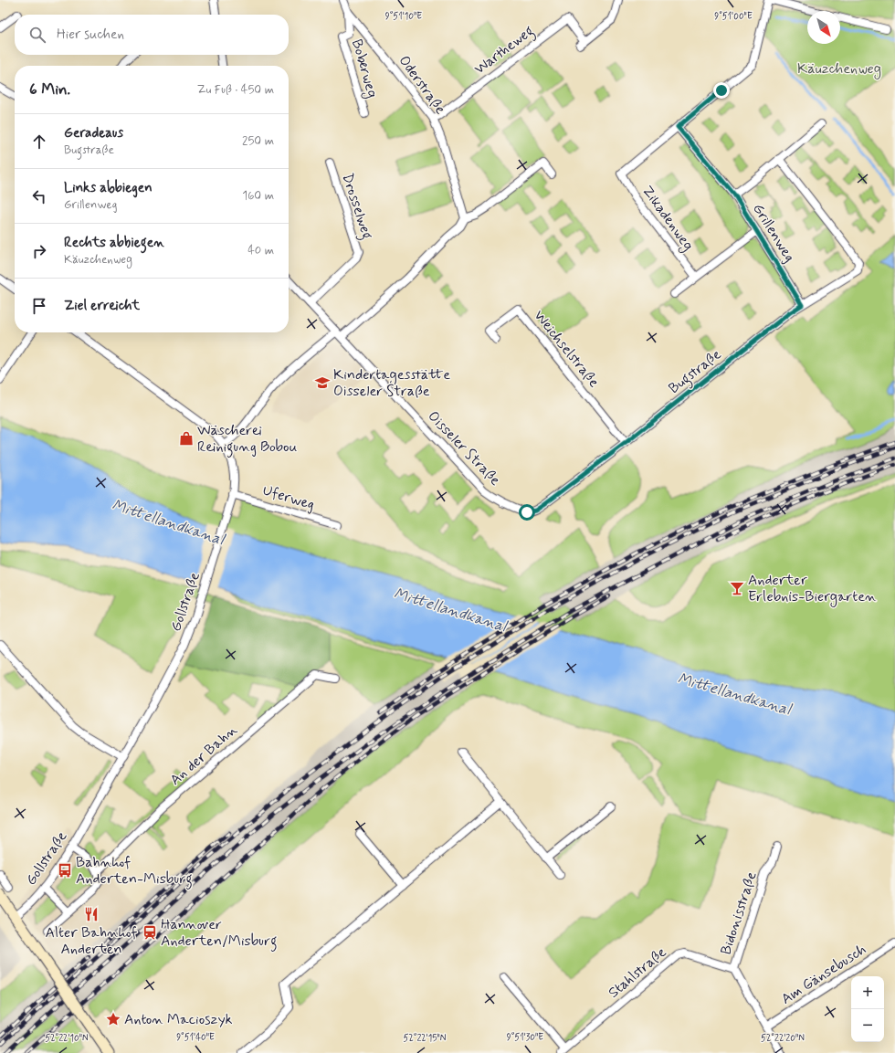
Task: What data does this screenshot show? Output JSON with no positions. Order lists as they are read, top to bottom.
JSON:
{
  "streets": {
    "street": [
      "Wartheweg",
      "Boberweg",
      "Oderstraße",
      "Drosselweg",
      "Zikadenweg",
      "Grillenweg",
      "Weichselstraße",
      "Bugstraße",
      "Oisseler Straße",
      "Uferweg",
      "Gollstraße",
      "An der Bahn",
      "Bidonisstraße",
      "Stahlstraße",
      "Am Gänsebusch"
    ]
  },
  "crossings": [
    ["Wartheweg", "Oderstraße"],
    ["Boberweg", "Oderstraße"],
    ["Drosselweg", "Oisseler Straße"],
    ["Zikadenweg", "Grillenweg"],
    ["Grillenweg", "Bugstraße"],
    ["Weichselstraße", "Bugstraße"],
    ["Bugstraße", "Oisseler Straße"],
    ["Uferweg", "Gollstraße"],
    ["Bidonisstraße", "Stahlstraße"]
  ],
  "water": ["Mittellandkanal"],
  "parks": ["Käuzchenweg"],
  "places": {
    "school or university": ["Kindertagesstätte Oisseler Straße"],
    "shop": ["Wäscherei Reinigung Bobou"],
    "bar": ["Anderter Erlebnis-Biergarten"],
    "bus stop": ["Bahnhof Anderten-Misburg"],
    "restaurant": ["Alter Bahnhof Anderten"],
    "station": ["Hannover Anderten/Misburg"],
    "place": ["Anton Macioszyk"]
  },
  "north": "bottom right",
  "page": {
    "search": "Hier suchen",
    "heading": ["6 Min.", "Zu Fuß · 450 m"],
    "list": [
      ["Geradeaus", "Bugstraße", "250 m"],
      ["Links abbiegen", "Grillenweg", "160 m"],
      ["Rechts abbiegen", "Käuzchenweg", "40 m"],
      "Ziel erreicht"
    ],
    "map_buttons": ["+", "−"]
  },
  "coordinates": [
    "9°51'10\"E",
    "9°51'00\"E",
    "9°51'40\"E",
    "9°51'30\"E",
    "52°22'10\"N",
    "52°22'15\"N",
    "52°22'20\"N"
  ]
}
